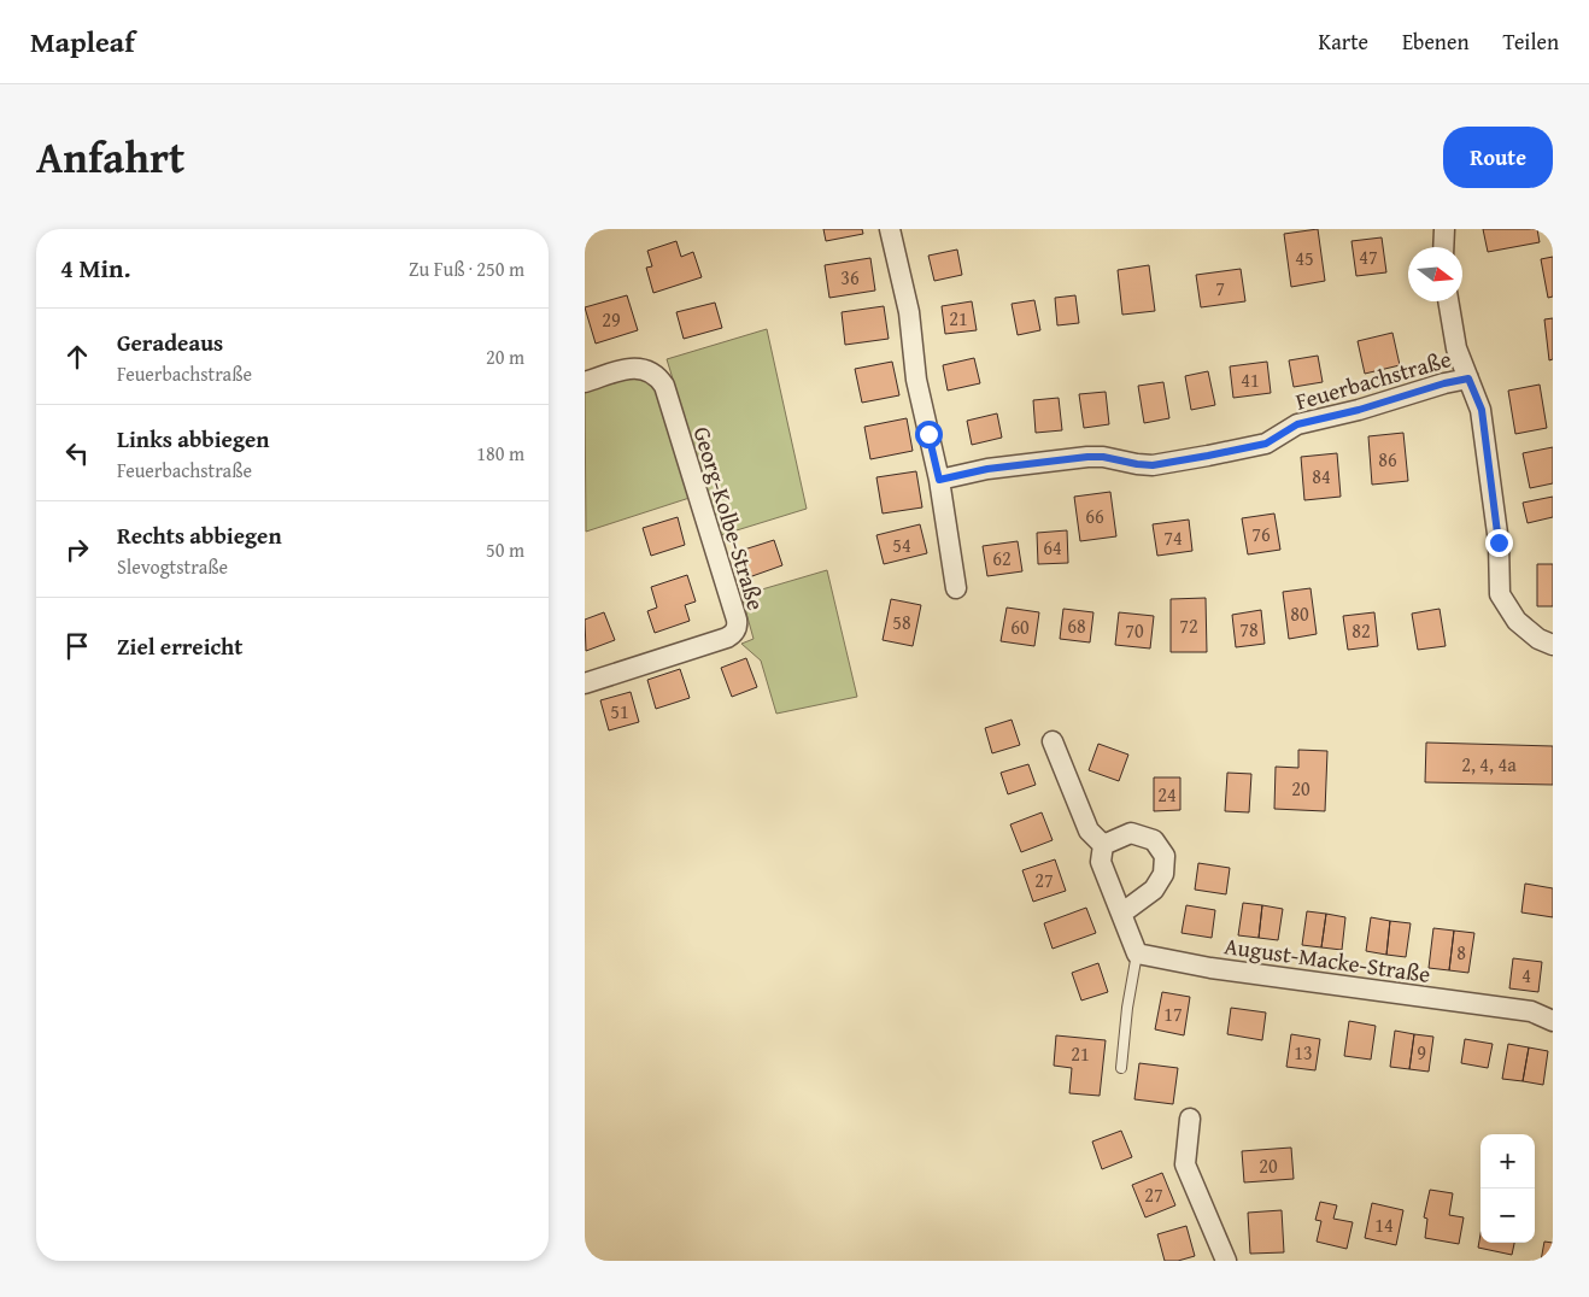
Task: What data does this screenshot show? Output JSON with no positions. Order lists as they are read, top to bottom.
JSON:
{
  "streets": {
    "street": ["Feuerbachstraße", "Georg-Kolbe-Straße", "August-Macke-Straße"]
  },
  "house_numbers": [
    "47",
    "45",
    "36",
    "7",
    "21",
    "29",
    "41",
    "86",
    "84",
    "66",
    "76",
    "74",
    "54",
    "64",
    "62",
    "80",
    "58",
    "68",
    "72",
    "60",
    "78",
    "70",
    "82",
    "51",
    "2, 4, 4a",
    "20",
    "24",
    "27",
    "8",
    "4",
    "17",
    "13",
    "9",
    "21",
    "20",
    "27",
    "14"
  ],
  "north": "right",
  "page": {
    "header": "Mapleaf",
    "nav": ["Karte", "Ebenen", "Teilen"],
    "title": "Anfahrt",
    "buttons": "Route",
    "heading": ["4 Min.", "Zu Fuß · 250 m"],
    "list": [
      ["Geradeaus", "Feuerbachstraße", "20 m"],
      ["Links abbiegen", "Feuerbachstraße", "180 m"],
      ["Rechts abbiegen", "Slevogtstraße", "50 m"],
      "Ziel erreicht"
    ],
    "map_buttons": ["+", "−"]
  }
}
